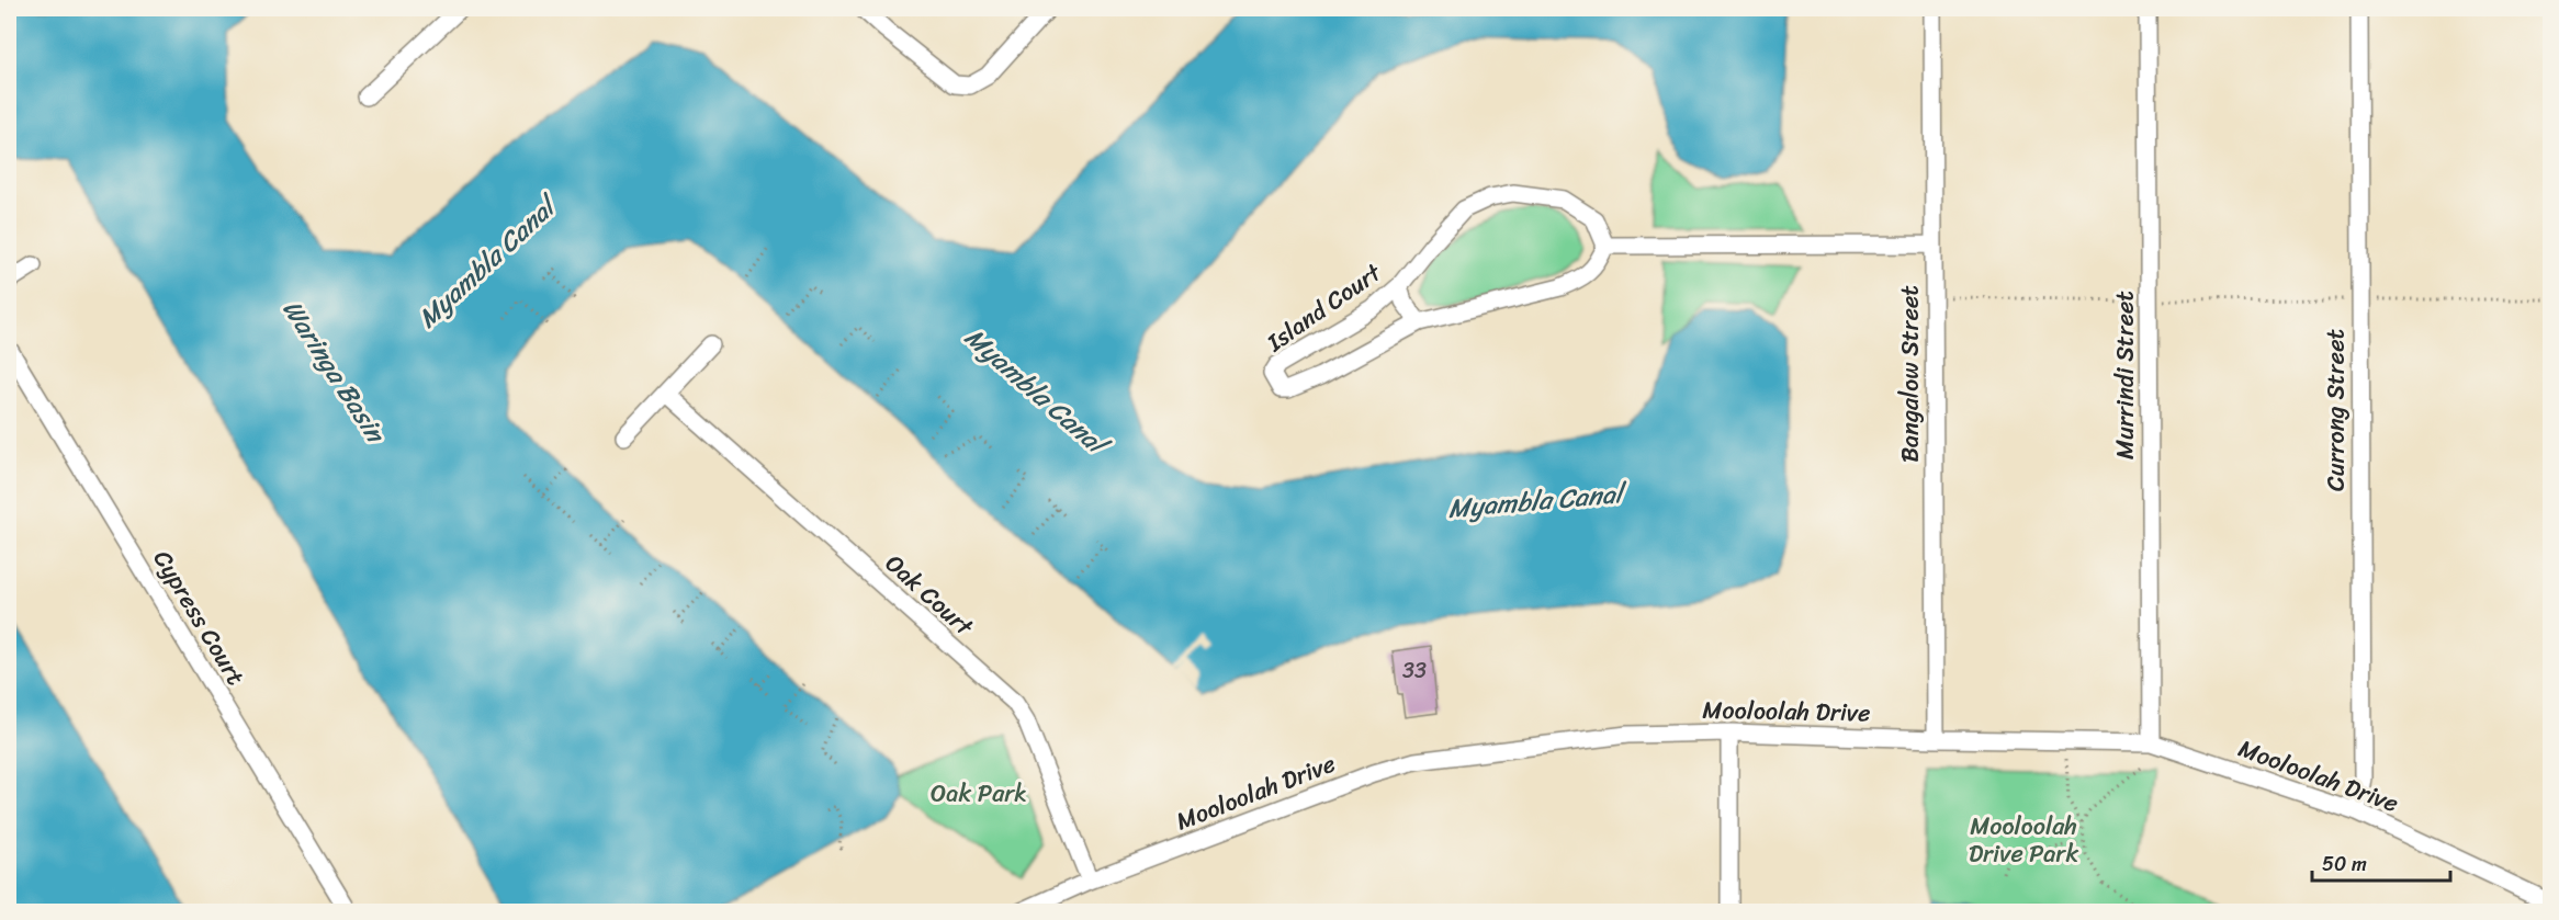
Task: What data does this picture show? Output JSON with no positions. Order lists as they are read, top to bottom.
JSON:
{
  "streets": {
    "street": [
      "Island Court",
      "Bangalow Street",
      "Murrindi Street",
      "Currong Street",
      "Oak Court",
      "Cypress Court",
      "Mooloolah Drive"
    ]
  },
  "crossings": [
    ["Bangalow Street", "Mooloolah Drive"],
    ["Murrindi Street", "Mooloolah Drive"],
    ["Currong Street", "Mooloolah Drive"],
    ["Oak Court", "Mooloolah Drive"]
  ],
  "water": ["Myambla Canal", "Waringa Basin"],
  "parks": ["Oak Park", "Mooloolah Drive Park"],
  "house_numbers": ["33"],
  "scale_bar": "50 m"
}
